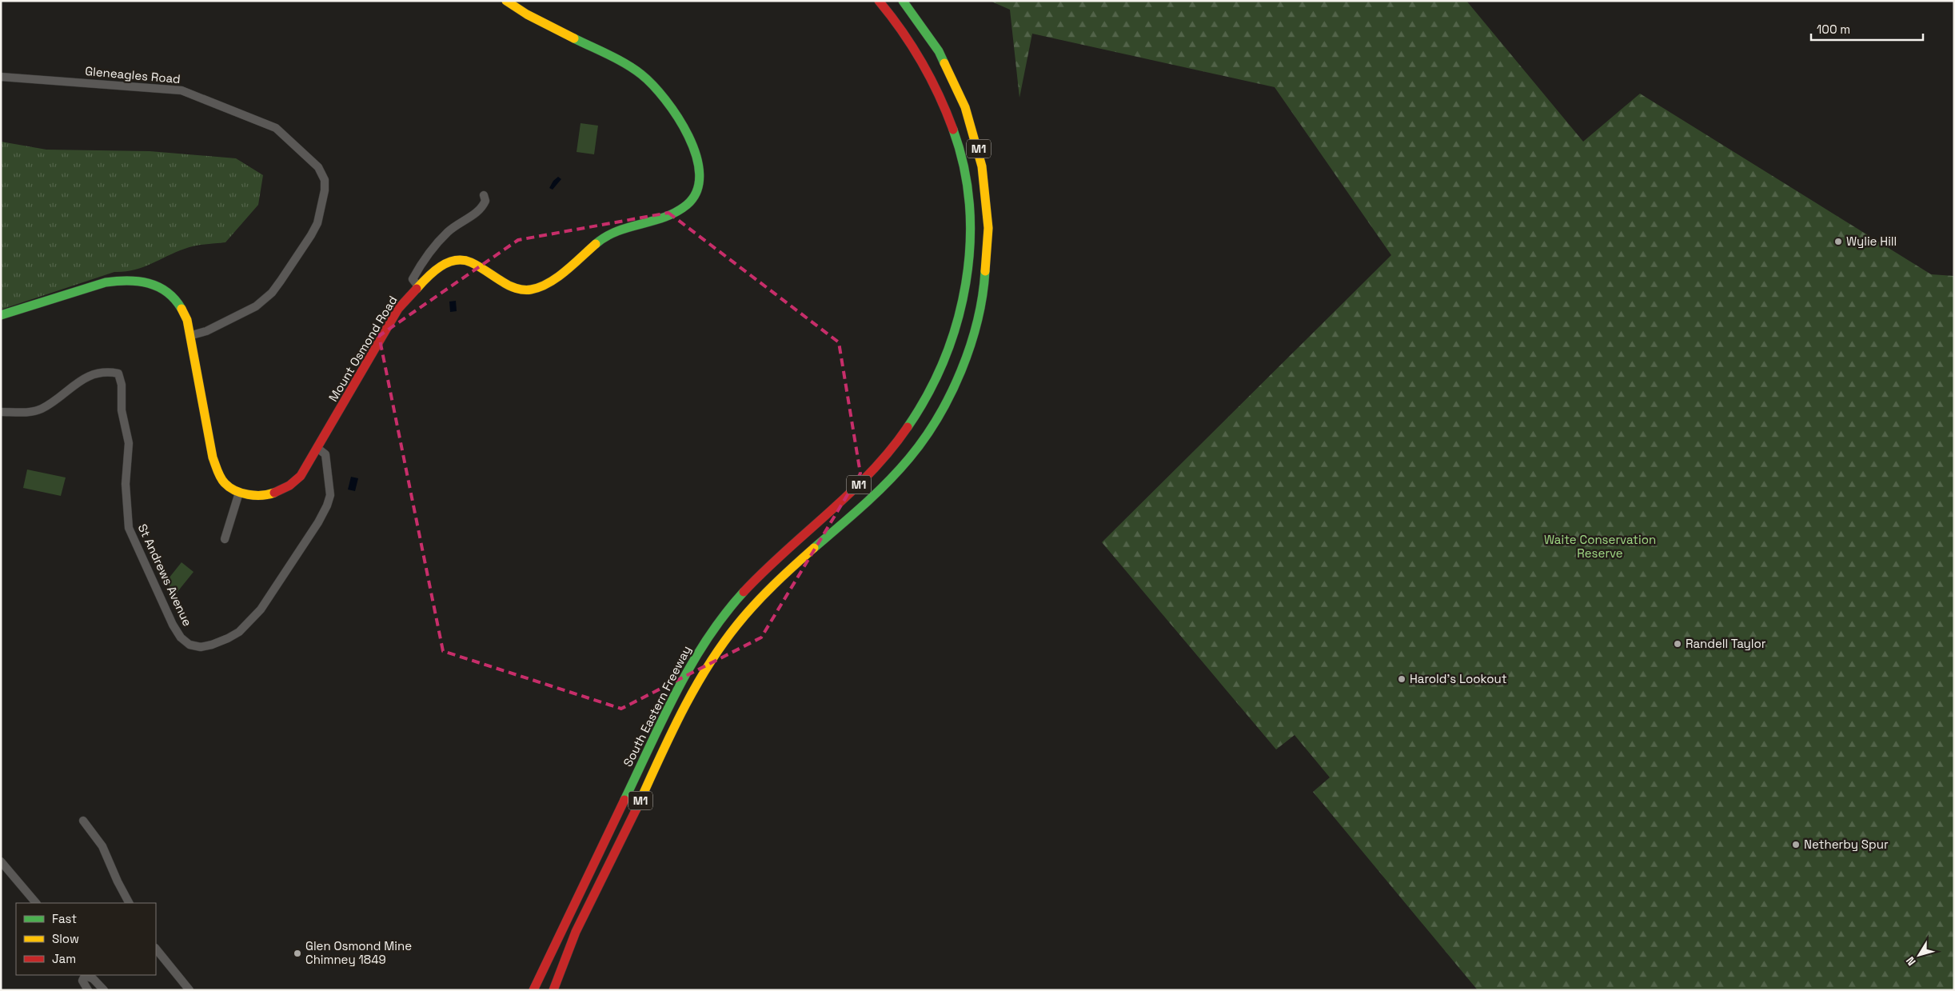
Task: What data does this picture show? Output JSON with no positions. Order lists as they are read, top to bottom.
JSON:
{
  "streets": {
    "main road": ["M1", "Mount Osmond Road", "South Eastern Freeway"],
    "street": ["Gleneagles Road", "St Andrews Avenue"]
  },
  "crossings": [
    ["Mount Osmond Road", "St Andrews Avenue"]
  ],
  "parks": ["Waite Conservation Reserve"],
  "places": [
    "Wylie Hill",
    "Randell Taylor",
    "Harold's Lookout",
    "Netherby Spur",
    "Glen Osmond Mine Chimney 1849"
  ],
  "legend": ["Fast", "Slow", "Jam"],
  "scale_bar": "100 m",
  "north": "bottom left"
}
